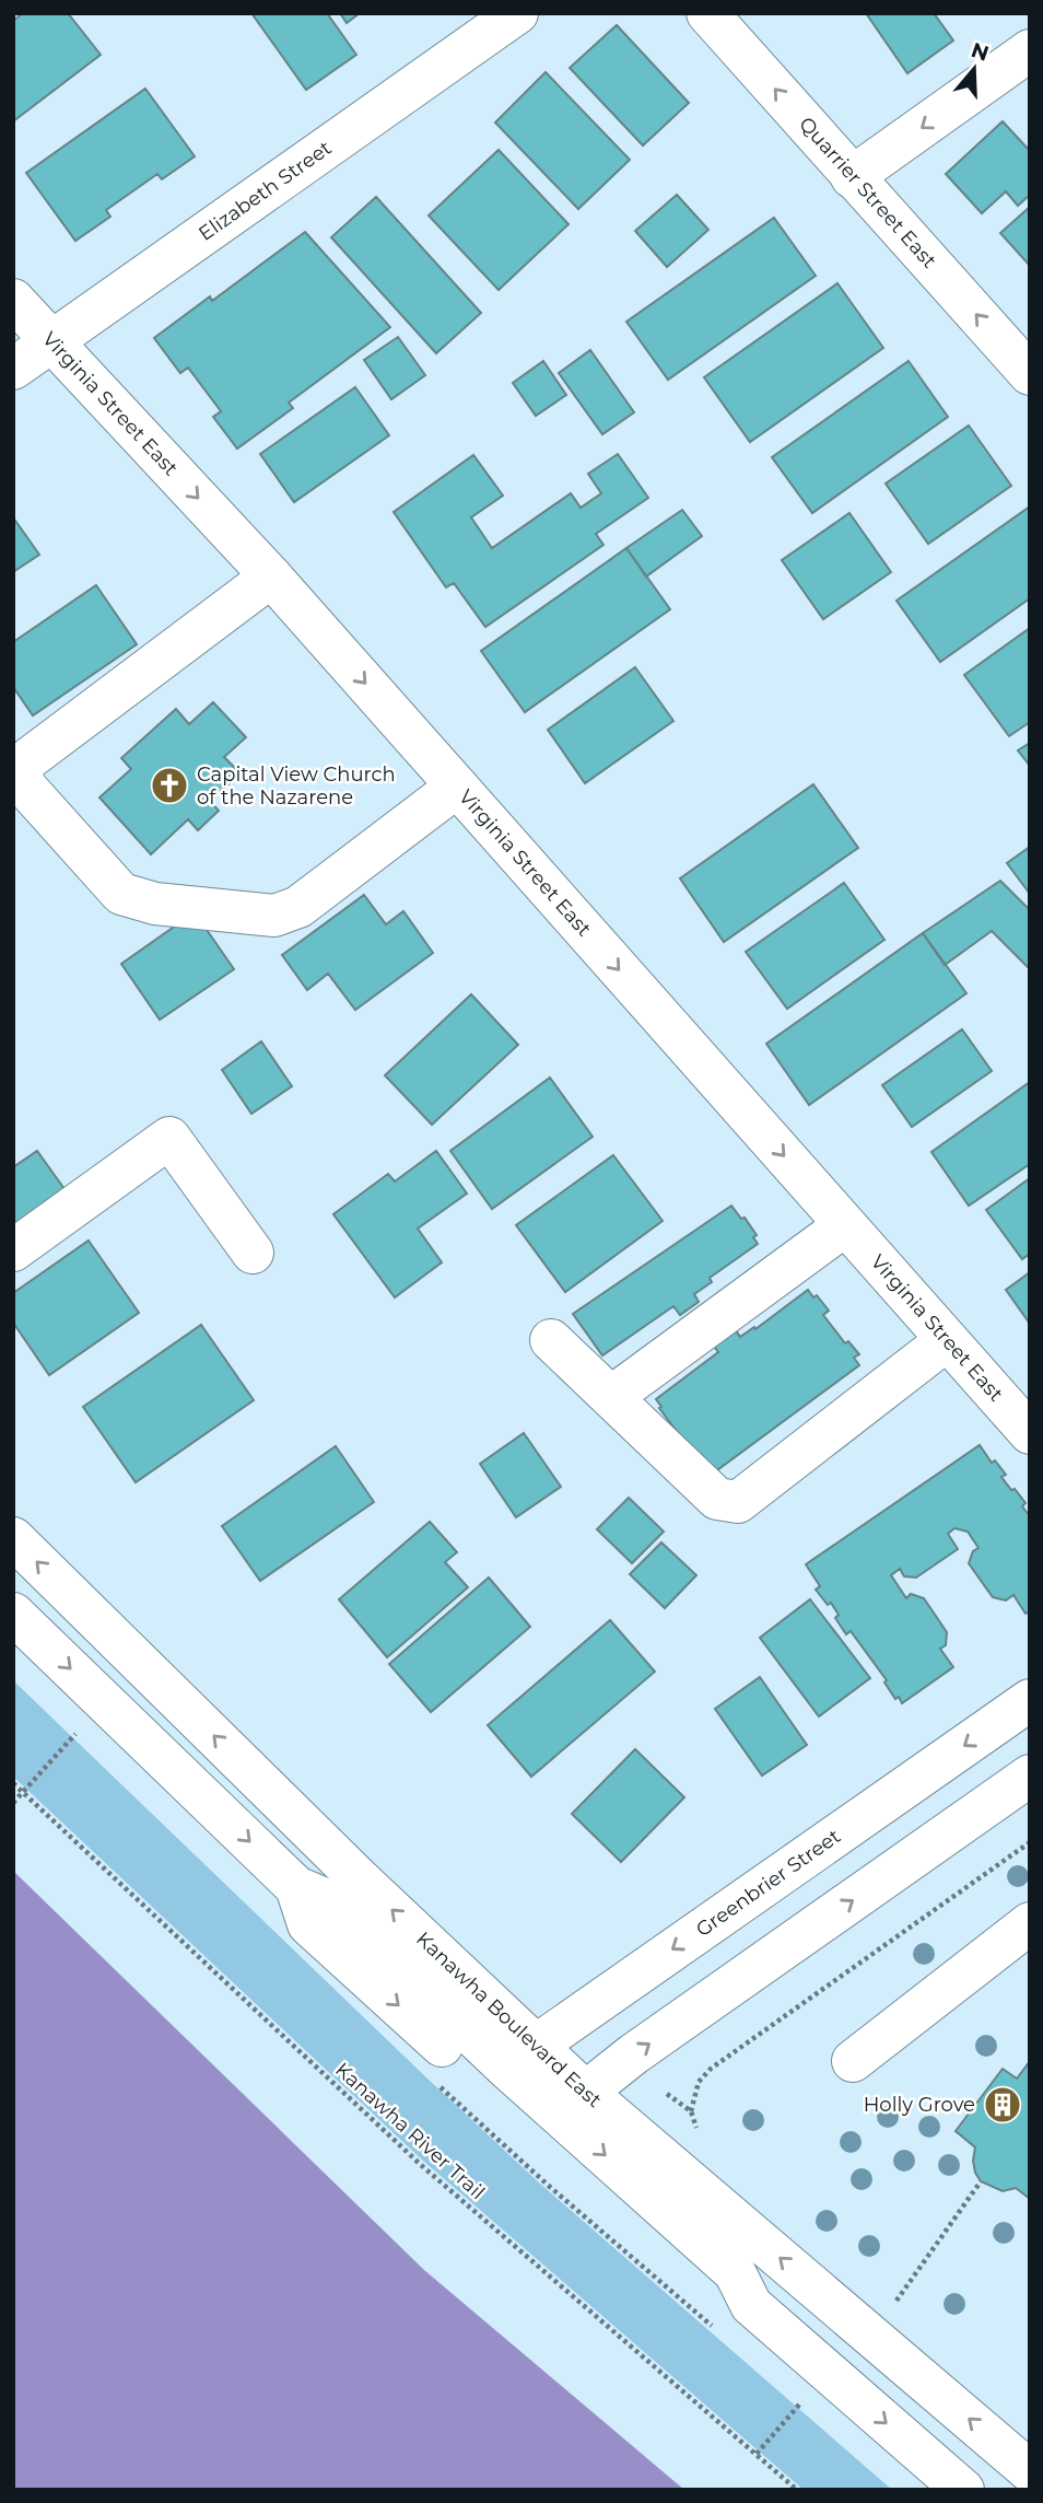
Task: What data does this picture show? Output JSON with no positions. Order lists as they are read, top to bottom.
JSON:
{
  "streets": {
    "main road": [
      "Elizabeth Street",
      "Quarrier Street East",
      "Virginia Street East",
      "Greenbrier Street",
      "Kanawha Boulevard East"
    ],
    "path": ["Kanawha River Trail"]
  },
  "crossings": [
    ["Elizabeth Street", "Virginia Street East"],
    ["Greenbrier Street", "Kanawha Boulevard East"]
  ],
  "one_way": ["Quarrier Street East", "Virginia Street East"],
  "places": {
    "church": ["Capital View Church of the Nazarene"],
    "building": ["Holly Grove"]
  },
  "north": "top"
}
